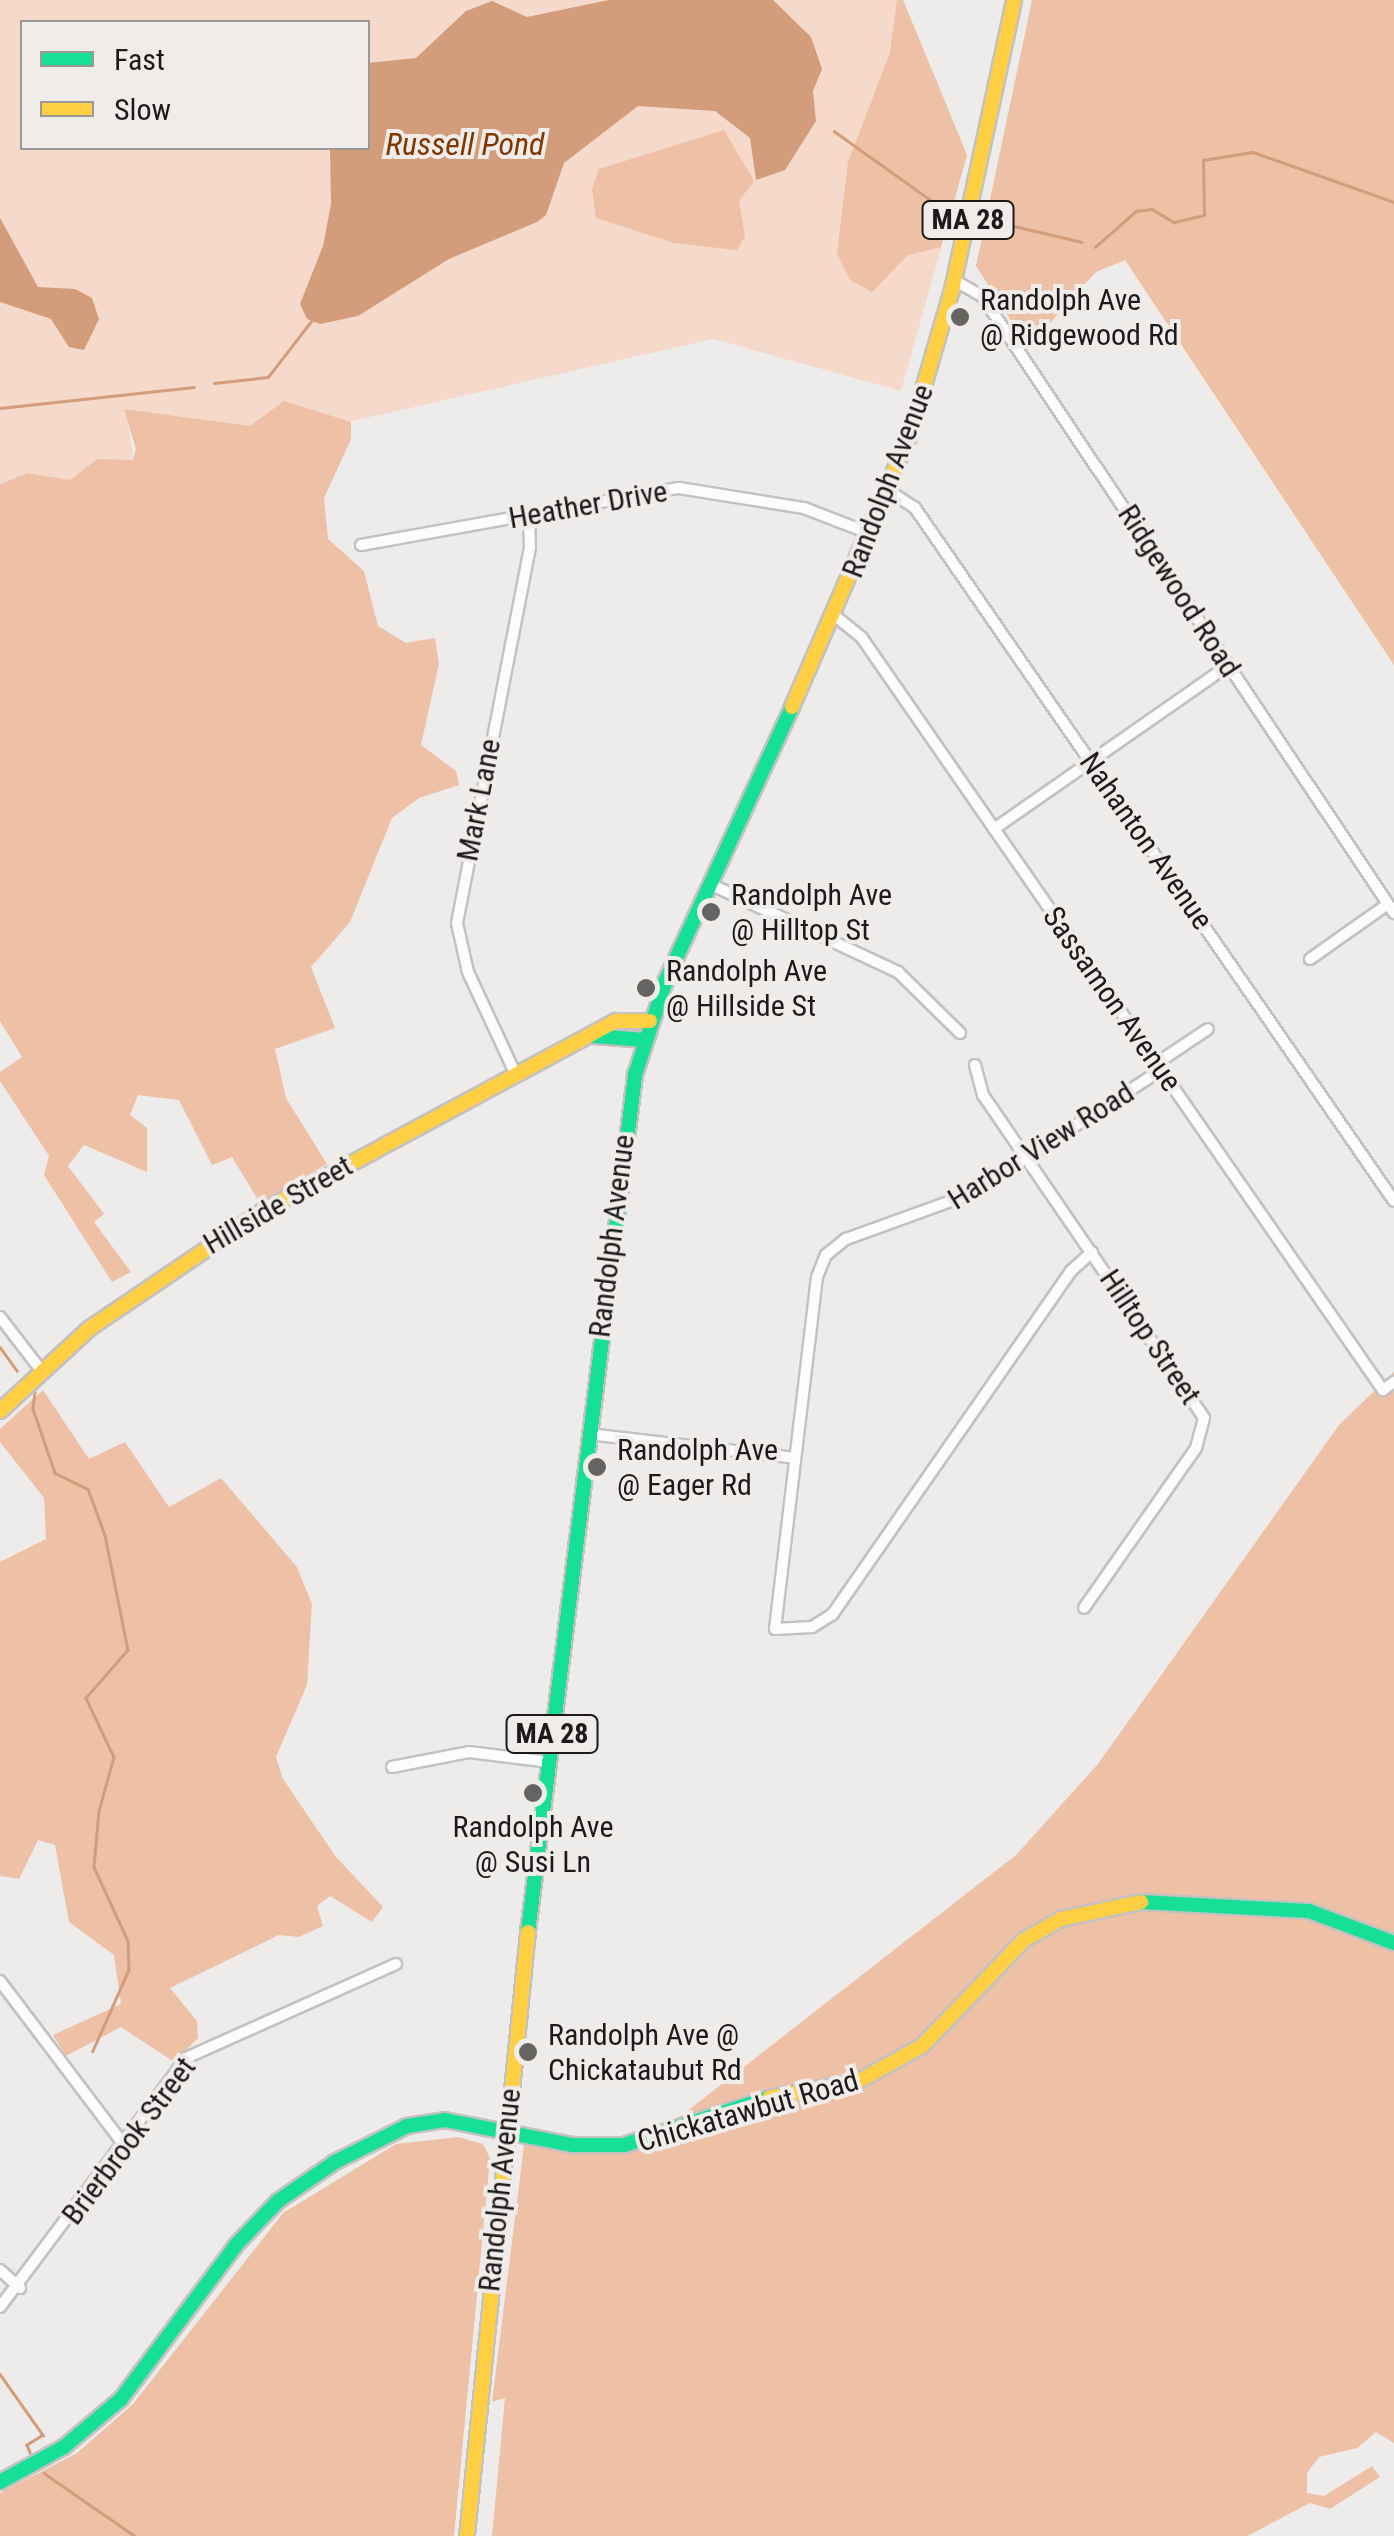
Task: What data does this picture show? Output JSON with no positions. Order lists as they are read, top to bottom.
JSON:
{
  "streets": {
    "main road": [
      "MA 28",
      "Randolph Avenue",
      "Hillside Street",
      "Chickatawbut Road"
    ],
    "street": [
      "Heather Drive",
      "Ridgewood Road",
      "Mark Lane",
      "Nahanton Avenue",
      "Sassamon Avenue",
      "Harbor View Road",
      "Hilltop Street",
      "Brierbrook Street"
    ]
  },
  "crossings": [
    ["Randolph Avenue", "Heather Drive"],
    ["Randolph Avenue", "Ridgewood Road"],
    ["Randolph Avenue", "Nahanton Avenue"],
    ["Randolph Avenue", "Sassamon Avenue"],
    ["Randolph Avenue", "Hillside Street"],
    ["Randolph Avenue", "Chickatawbut Road"],
    ["Heather Drive", "Mark Lane"],
    ["Mark Lane", "Hillside Street"],
    ["Sassamon Avenue", "Harbor View Road"],
    ["Harbor View Road", "Hilltop Street"]
  ],
  "water": ["Russell Pond"],
  "places": [
    "Randolph Ave @ Ridgewood Rd",
    "Randolph Ave @ Hilltop St",
    "Randolph Ave @ Hillside St",
    "Randolph Ave @ Eager Rd",
    "Randolph Ave @ Susi Ln",
    "Randolph Ave @ Chickataubut Rd"
  ],
  "legend": ["Fast", "Slow"]
}
